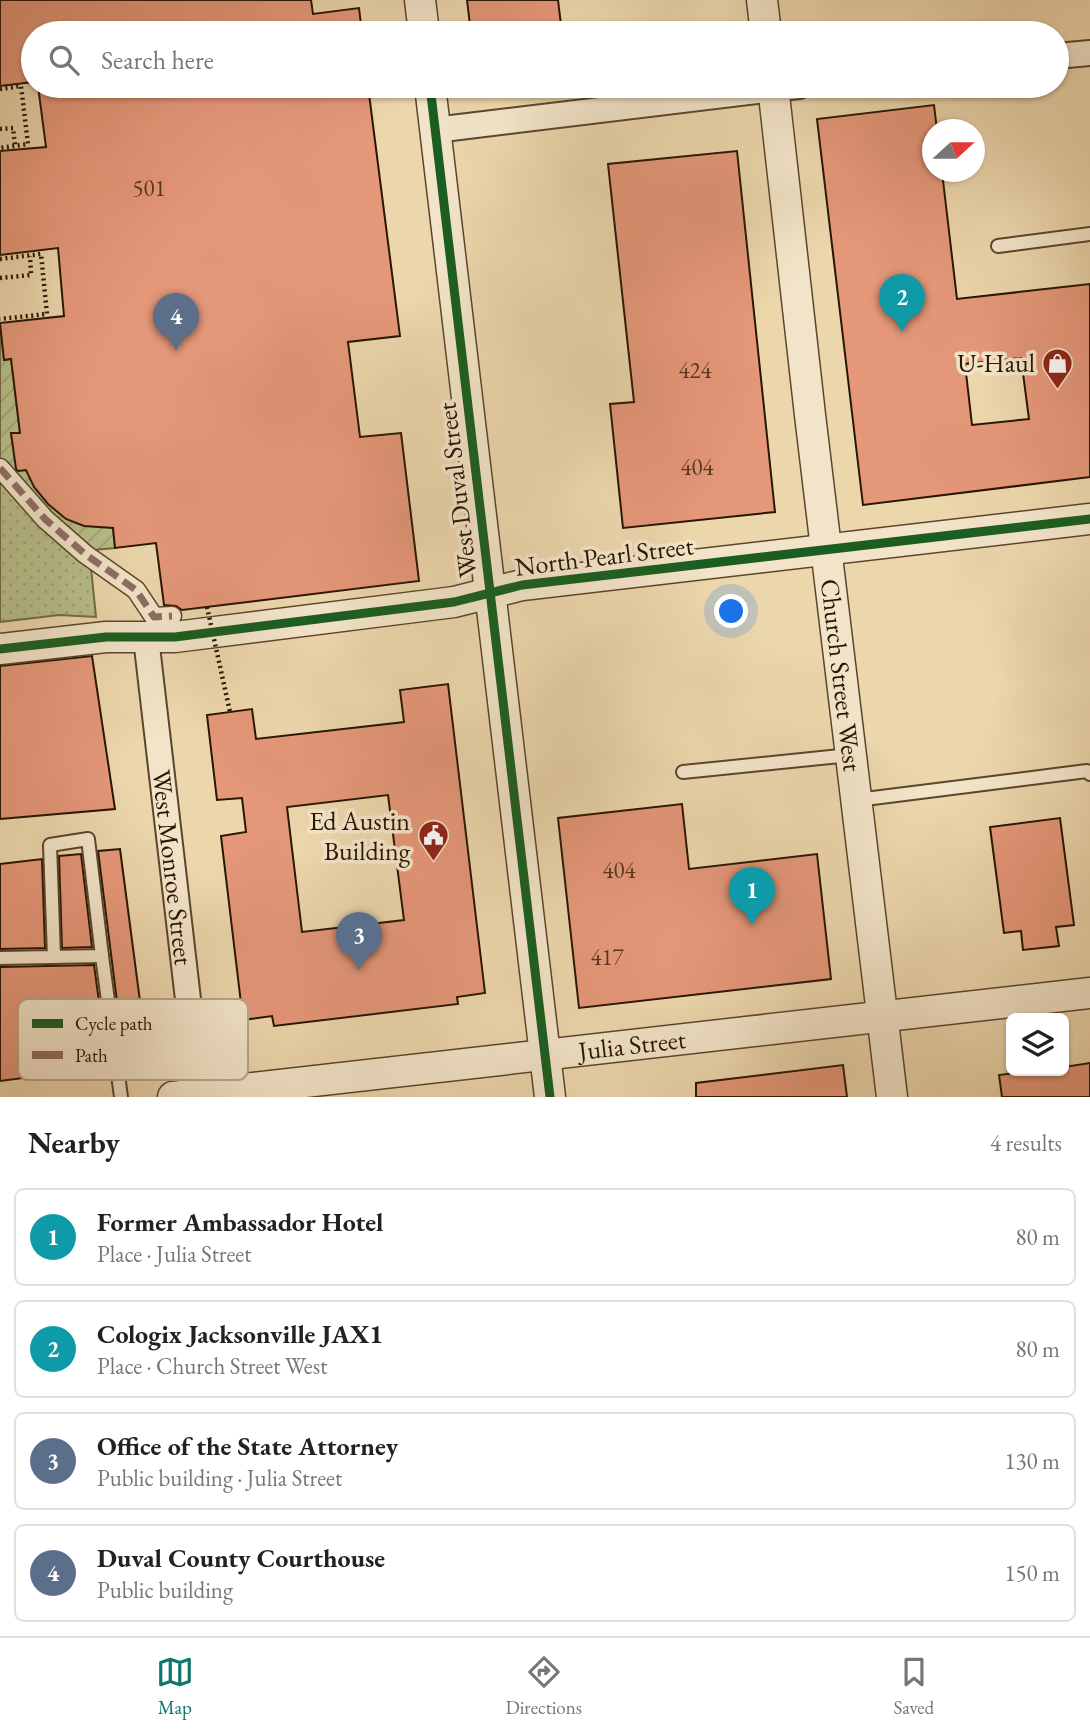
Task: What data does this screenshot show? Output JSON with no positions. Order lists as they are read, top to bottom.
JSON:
{
  "streets": {
    "street": [
      "West Duval Street",
      "North Pearl Street",
      "Church Street West",
      "West Monroe Street",
      "Julia Street"
    ]
  },
  "crossings": [
    ["West Duval Street", "North Pearl Street"],
    ["West Duval Street", "Julia Street"],
    ["North Pearl Street", "Church Street West"],
    ["North Pearl Street", "West Monroe Street"],
    ["Church Street West", "Julia Street"]
  ],
  "places": {
    "shop": ["U-Haul"],
    "public building": ["Ed Austin Building"]
  },
  "house_numbers": [
    "501",
    "424",
    "404",
    "404",
    "417"
  ],
  "legend": ["Cycle path", "Path"],
  "north": "right",
  "page": {
    "search": "Search here",
    "pins": [
      "2",
      "4",
      "1",
      "3"
    ],
    "heading": ["Nearby", "4 results"],
    "list": [
      {
        "mark": "1",
        "name": "Former Ambassador Hotel",
        "note": "Place · Julia Street",
        "value": "80 m"
      },
      {
        "mark": "2",
        "name": "Cologix Jacksonville JAX1",
        "note": "Place · Church Street West",
        "value": "80 m"
      },
      {
        "mark": "3",
        "name": "Office of the State Attorney",
        "note": "Public building · Julia Street",
        "value": "130 m"
      },
      {
        "mark": "4",
        "name": "Duval County Courthouse",
        "note": "Public building",
        "value": "150 m"
      }
    ],
    "nav": ["Map", "Directions", "Saved"]
  }
}
